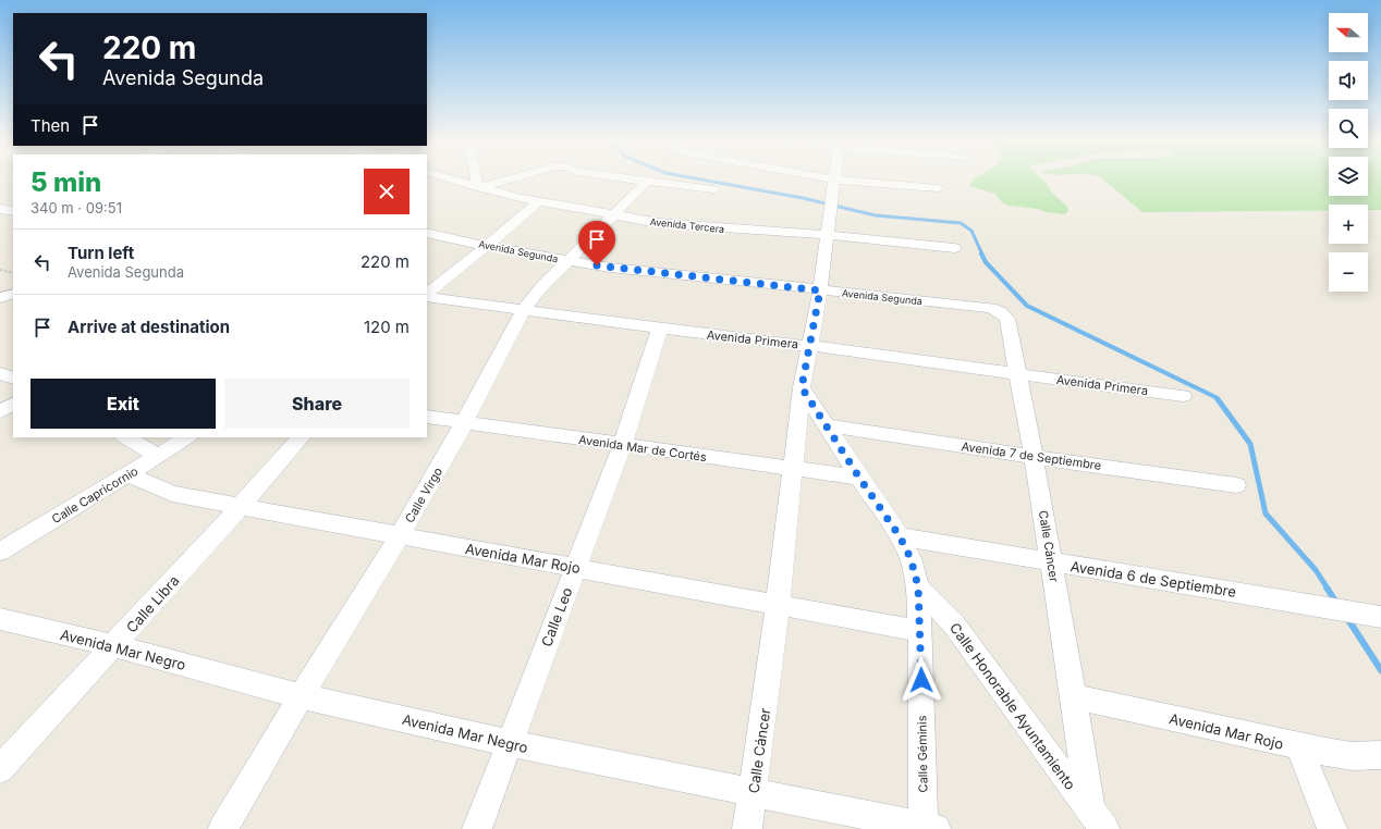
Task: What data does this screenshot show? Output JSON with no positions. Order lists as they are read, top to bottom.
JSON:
{
  "streets": {
    "street": [
      "Avenida Tercera",
      "Avenida Segunda",
      "Avenida Primera",
      "Avenida Mar de Cortés",
      "Avenida 7 de Septiembre",
      "Calle Capricornio",
      "Calle Virgo",
      "Calle Cáncer",
      "Avenida Mar Rojo",
      "Avenida 6 de Septiembre",
      "Calle Libra",
      "Calle Leo",
      "Avenida Mar Negro",
      "Calle Honorable Ayuntamiento",
      "Calle Géminis"
    ]
  },
  "crossings": [
    ["Avenida Tercera", "Calle Virgo"],
    ["Avenida Segunda", "Calle Virgo"],
    ["Avenida Segunda", "Calle Cáncer"],
    ["Avenida Primera", "Calle Virgo"],
    ["Avenida Primera", "Calle Cáncer"],
    ["Avenida Primera", "Calle Leo"],
    ["Avenida Mar de Cortés", "Calle Virgo"],
    ["Avenida Mar de Cortés", "Calle Cáncer"],
    ["Avenida Mar de Cortés", "Calle Leo"],
    ["Avenida Mar de Cortés", "Calle Géminis"],
    ["Avenida 7 de Septiembre", "Calle Cáncer"],
    ["Avenida 7 de Septiembre", "Calle Géminis"],
    ["Calle Capricornio", "Avenida Mar Rojo"],
    ["Calle Virgo", "Avenida Mar Rojo"],
    ["Calle Virgo", "Avenida Mar Negro"],
    ["Calle Cáncer", "Avenida Mar Rojo"],
    ["Calle Cáncer", "Avenida 6 de Septiembre"],
    ["Calle Cáncer", "Avenida Mar Negro"],
    ["Calle Cáncer", "Calle Honorable Ayuntamiento"],
    ["Calle Cáncer", "Calle Géminis"],
    ["Avenida Mar Rojo", "Calle Libra"],
    ["Avenida Mar Rojo", "Calle Leo"],
    ["Avenida Mar Rojo", "Calle Géminis"],
    ["Avenida 6 de Septiembre", "Calle Géminis"],
    ["Calle Libra", "Avenida Mar Negro"],
    ["Calle Leo", "Avenida Mar Negro"],
    ["Avenida Mar Negro", "Calle Géminis"],
    ["Calle Honorable Ayuntamiento", "Calle Géminis"]
  ],
  "north": "left",
  "page": {
    "map_buttons": ["+", "−"],
    "turn": ["220 m", "Avenida Segunda"],
    "then": "Then",
    "heading": ["5 min", "340 m · 09:51"],
    "list": [
      {
        "name": "Turn left",
        "note": "Avenida Segunda",
        "value": "220 m"
      },
      {
        "name": "Arrive at destination",
        "value": "120 m"
      }
    ],
    "buttons": ["Exit", "Share"]
  }
}
